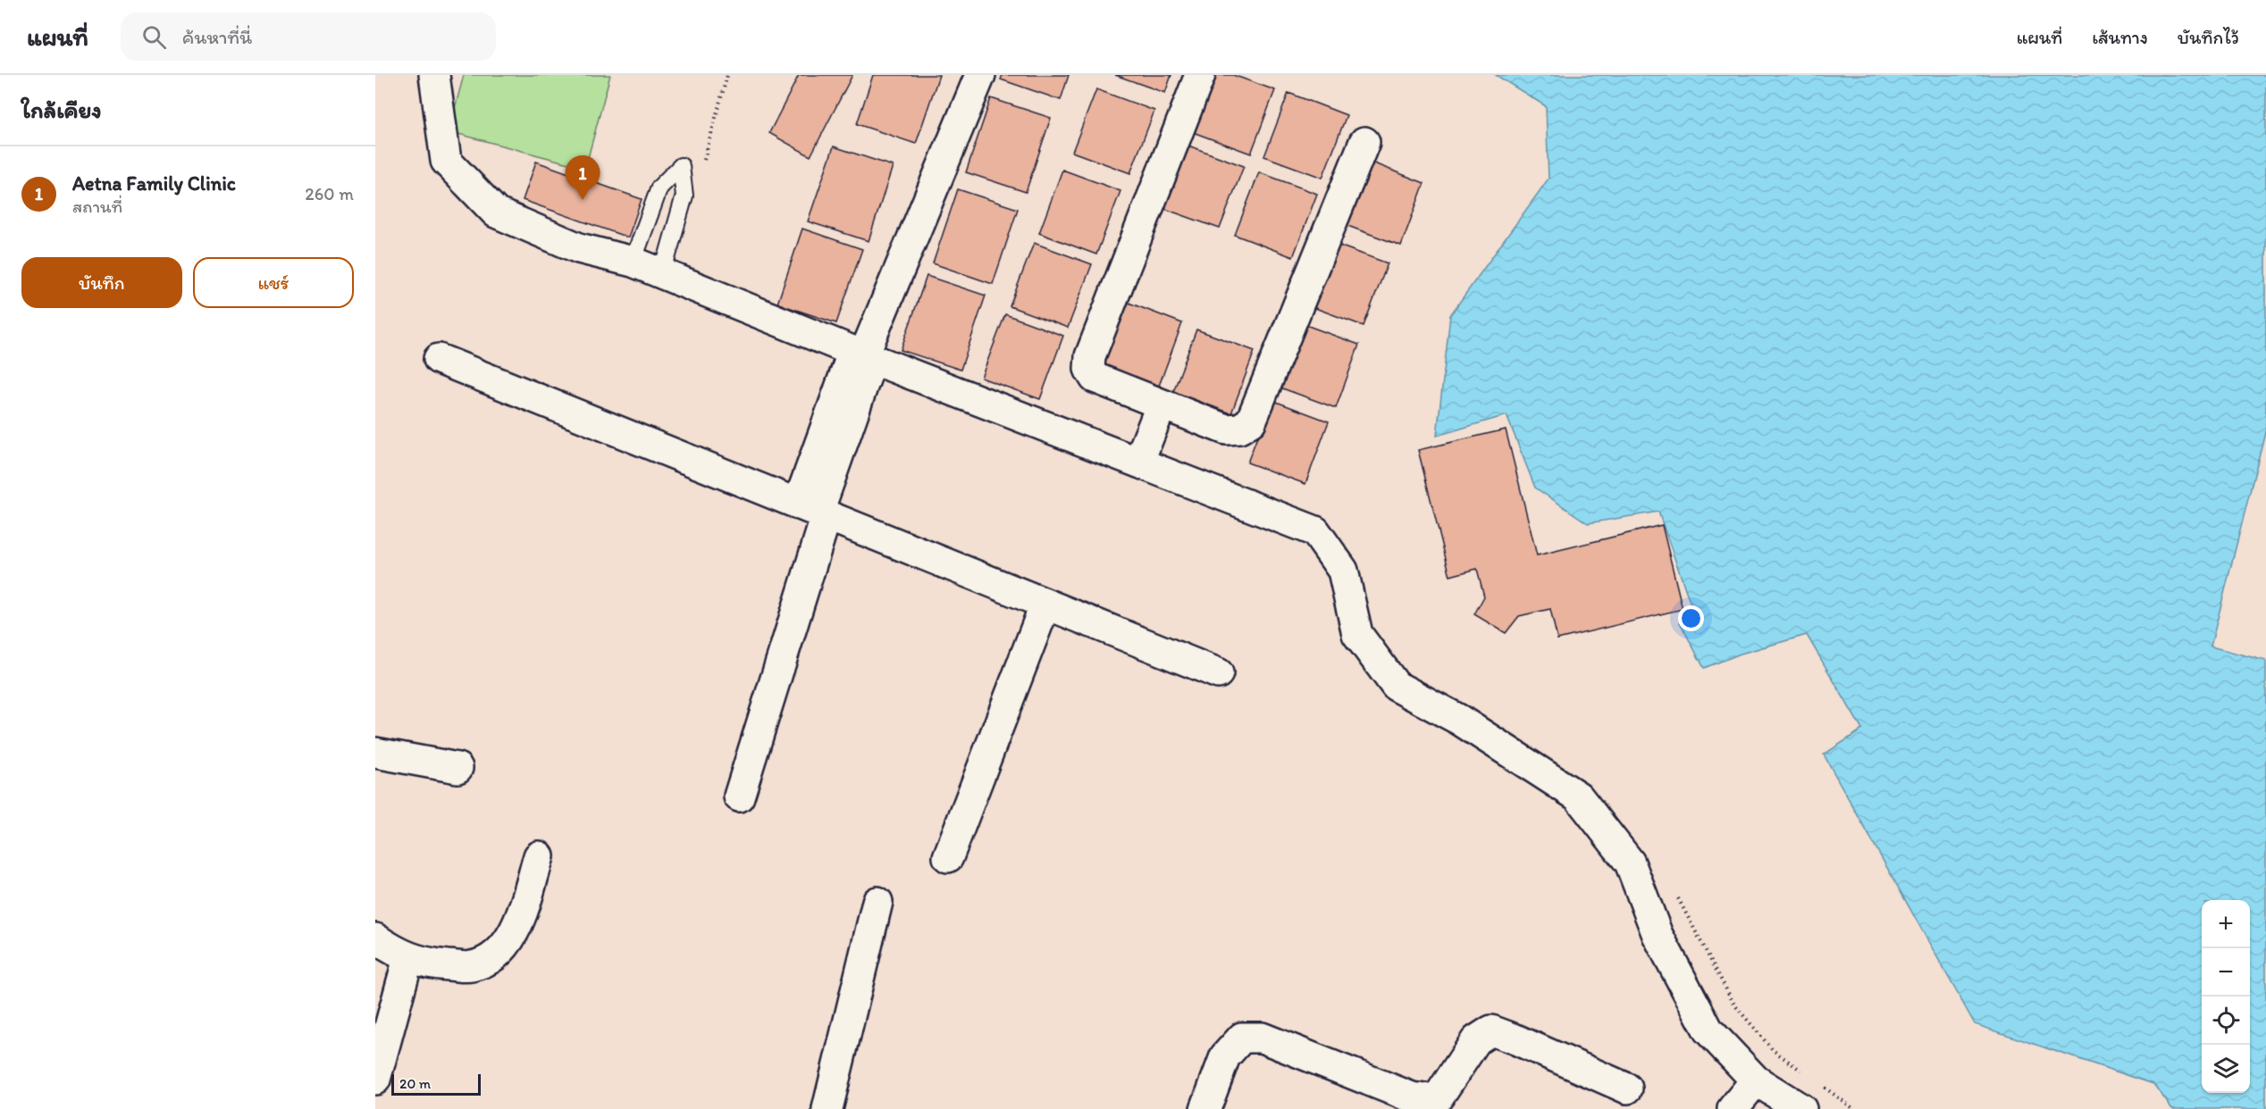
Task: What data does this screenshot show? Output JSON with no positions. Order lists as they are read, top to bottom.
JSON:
{
  "scale_bar": "20 m",
  "page": {
    "header": "แผนที่",
    "search": "ค้นหาที่นี่",
    "nav": ["แผนที่", "เส้นทาง", "บันทึกไว้"],
    "heading": "ใกล้เคียง",
    "list": [
      {
        "mark": "1",
        "name": "Aetna Family Clinic",
        "note": "สถานที่",
        "value": "260 m"
      }
    ],
    "pins": "1",
    "buttons": ["บันทึก", "แชร์"],
    "map_buttons": ["+", "−"],
    "scale": "20 m"
  }
}
